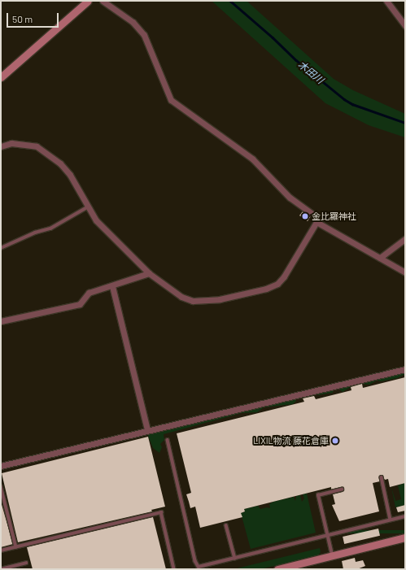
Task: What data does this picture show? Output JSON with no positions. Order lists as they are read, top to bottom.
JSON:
{
  "water": ["木田川"],
  "places": ["金比羅神社", "LIXIL物流 藤花倉庫"],
  "scale_bar": "50 m"
}
